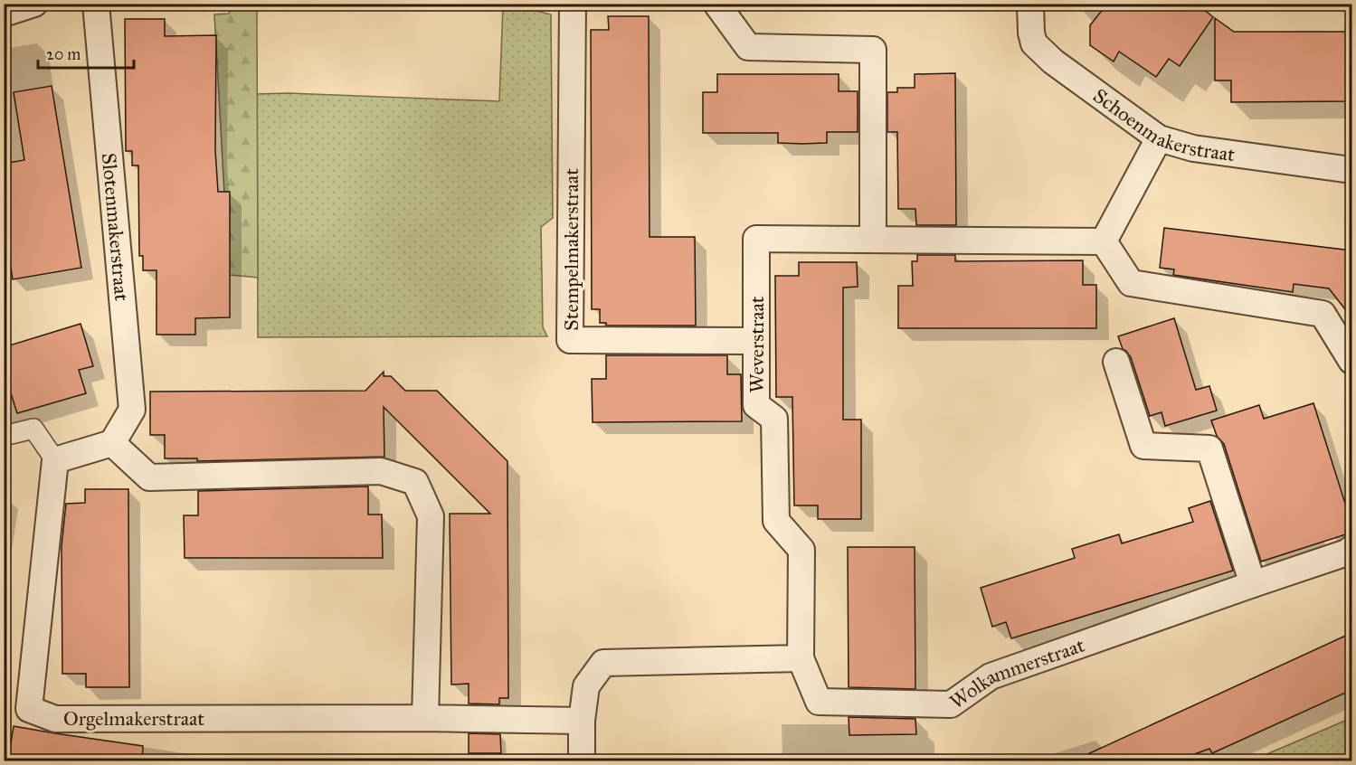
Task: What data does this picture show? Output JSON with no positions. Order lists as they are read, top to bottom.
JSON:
{
  "streets": {
    "street": [
      "Schoenmakerstraat",
      "Slotenmakerstraat",
      "Stempelmakerstraat",
      "Weverstraat",
      "Wolkammerstraat",
      "Orgelmakerstraat"
    ]
  },
  "crossings": [
    ["Stempelmakerstraat", "Weverstraat"],
    ["Weverstraat", "Wolkammerstraat"]
  ],
  "scale_bar": "20 m"
}
